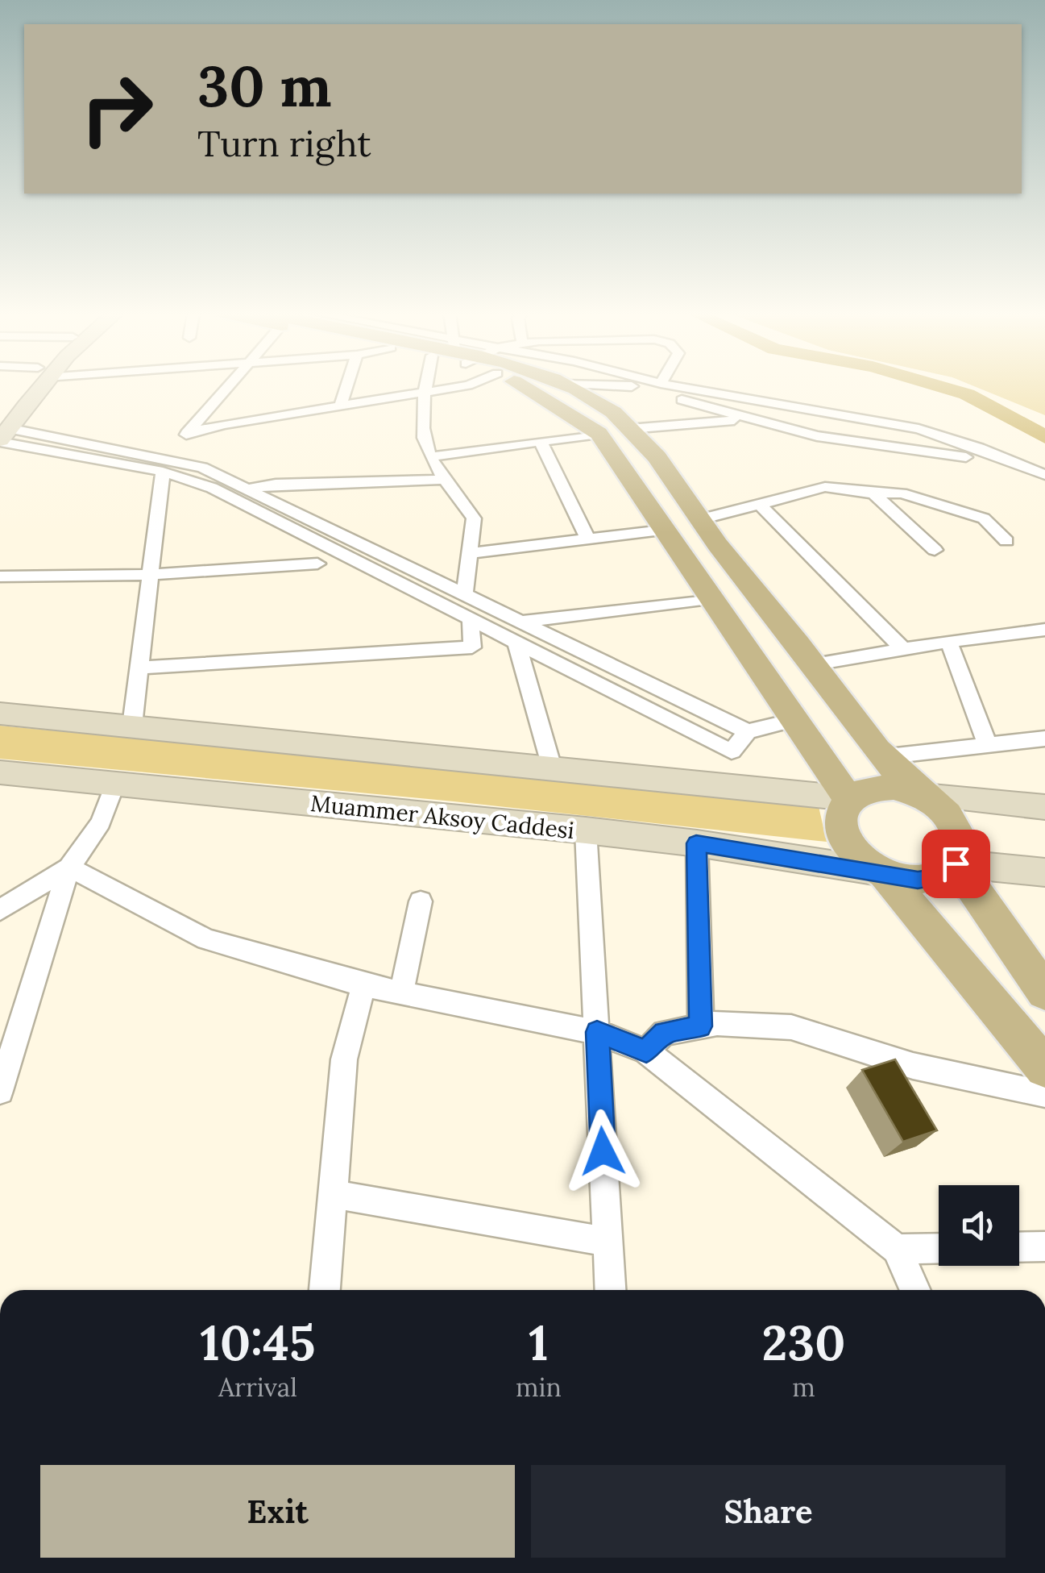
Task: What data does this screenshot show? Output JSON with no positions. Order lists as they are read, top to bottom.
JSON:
{
  "streets": {
    "main road": ["Muammer Aksoy Caddesi"]
  },
  "page": {
    "turn": ["30 m", "Turn right"],
    "eta": [
      "10:45",
      "Arrival",
      "1",
      "min",
      "230",
      "m"
    ],
    "buttons": ["Exit", "Share"]
  }
}
